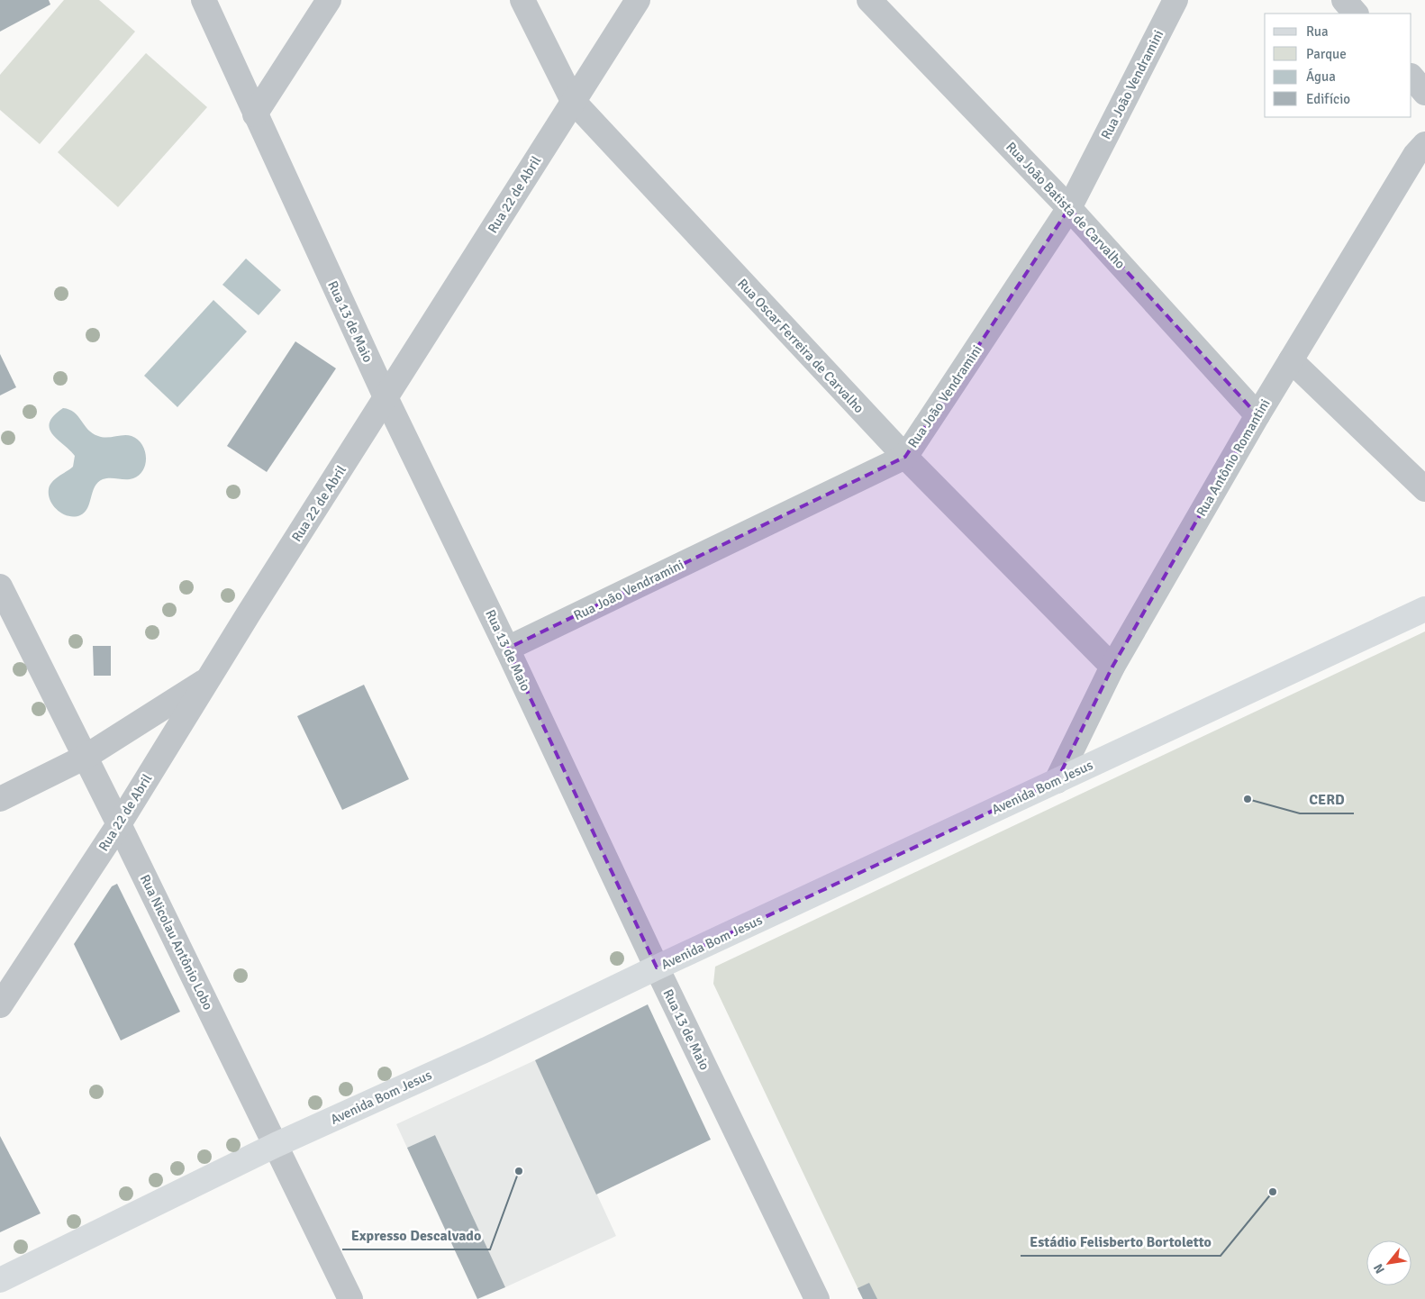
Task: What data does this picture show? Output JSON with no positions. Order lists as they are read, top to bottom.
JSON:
{
  "streets": {
    "street": [
      "Rua João Vendramini",
      "Rua 22 de Abril",
      "Rua João Batista de Carvalho",
      "Rua 13 de Maio",
      "Rua Oscar Ferreira de Carvalho",
      "Rua Antônio Romantini",
      "Avenida Bom Jesus",
      "Rua Nicolau Antônio Lobo"
    ]
  },
  "crossings": [
    ["Rua João Vendramini", "Rua João Batista de Carvalho"],
    ["Rua João Vendramini", "Rua 13 de Maio"],
    ["Rua João Vendramini", "Rua Oscar Ferreira de Carvalho"],
    ["Rua 22 de Abril", "Rua 13 de Maio"],
    ["Rua 22 de Abril", "Rua Oscar Ferreira de Carvalho"],
    ["Rua 22 de Abril", "Rua Nicolau Antônio Lobo"],
    ["Rua João Batista de Carvalho", "Rua Antônio Romantini"],
    ["Rua 13 de Maio", "Avenida Bom Jesus"],
    ["Rua Oscar Ferreira de Carvalho", "Rua Antônio Romantini"],
    ["Rua Antônio Romantini", "Avenida Bom Jesus"],
    ["Avenida Bom Jesus", "Rua Nicolau Antônio Lobo"]
  ],
  "places": ["CERD", "Expresso Descalvado", "Estádio Felisberto Bortoletto"],
  "legend": [
    "Rua",
    "Parque",
    "Água",
    "Edifício"
  ],
  "north": "bottom left"
}
